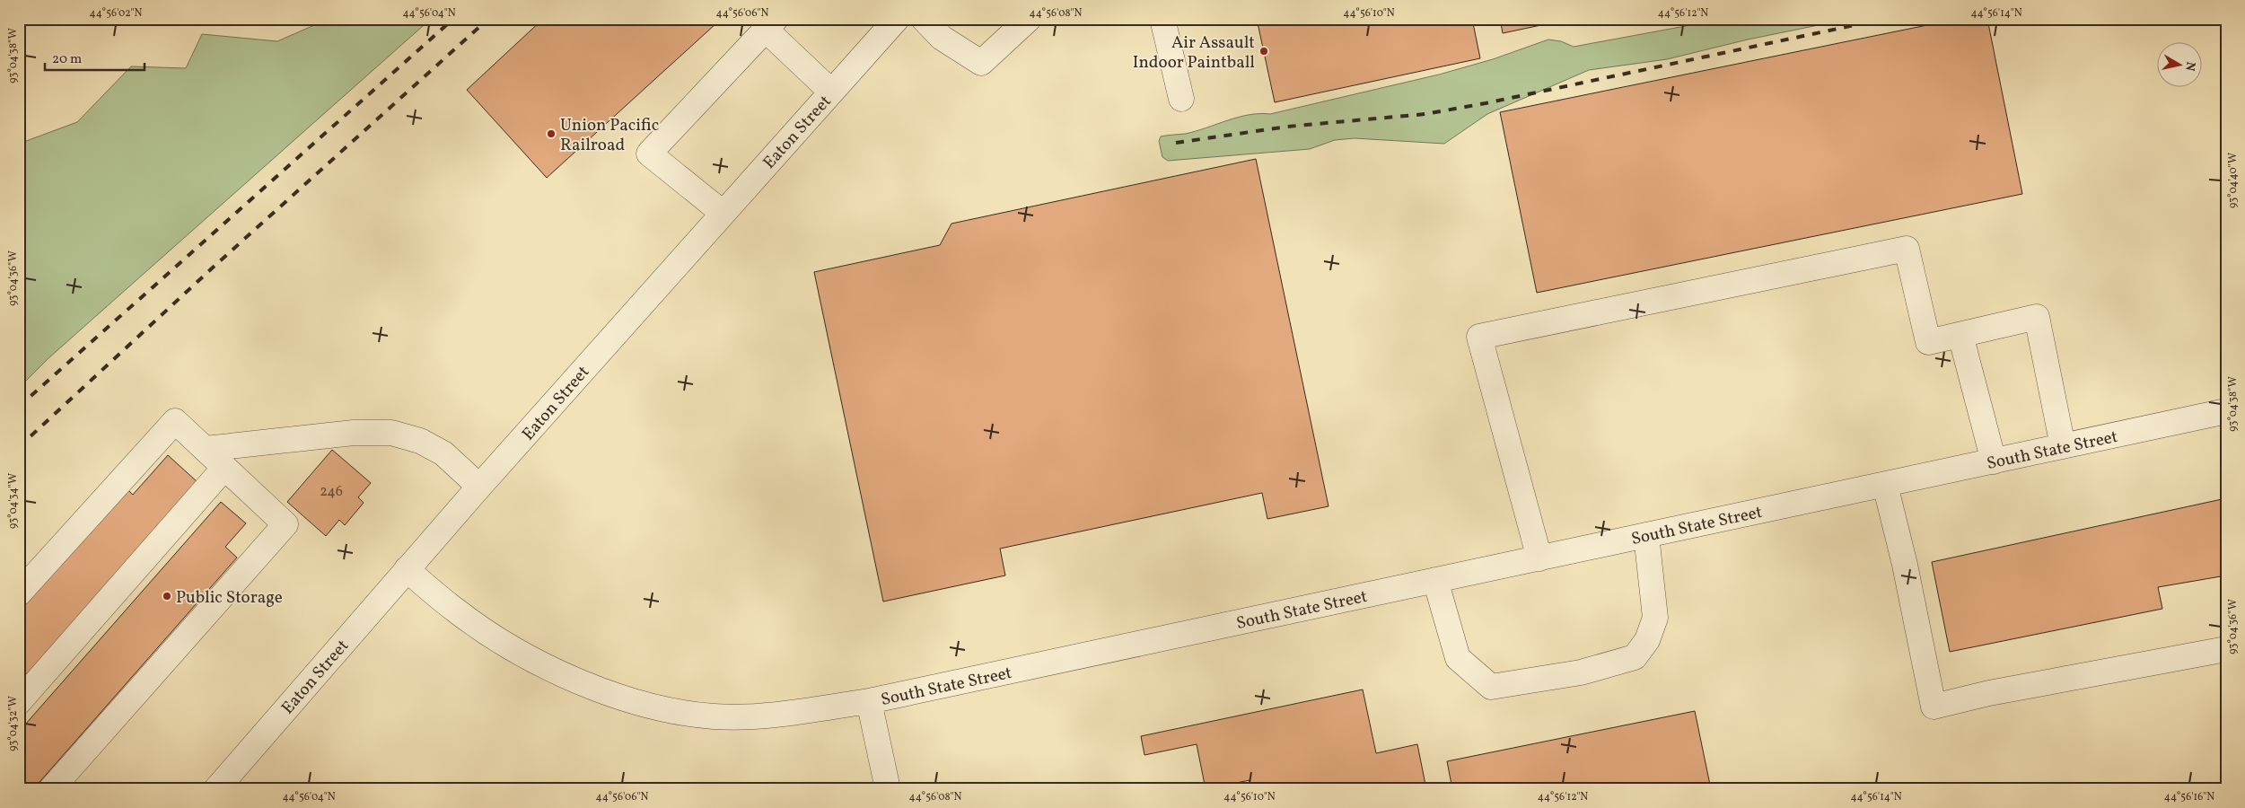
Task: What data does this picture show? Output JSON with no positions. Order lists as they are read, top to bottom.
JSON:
{
  "streets": {
    "street": ["Eaton Street", "South State Street"]
  },
  "crossings": [
    ["Eaton Street", "South State Street"]
  ],
  "places": ["Air Assault Indoor Paintball", "Union Pacific Railroad", "Public Storage"],
  "house_numbers": ["246"],
  "scale_bar": "20 m",
  "north": "right",
  "coordinates": [
    "44°56'02\"N",
    "44°56'04\"N",
    "44°56'06\"N",
    "44°56'08\"N",
    "44°56'10\"N",
    "44°56'12\"N",
    "44°56'14\"N",
    "93°04'38\"W",
    "93°04'40\"W",
    "93°04'36\"W",
    "93°04'34\"W",
    "93°04'32\"W",
    "44°56'16\"N"
  ]
}
